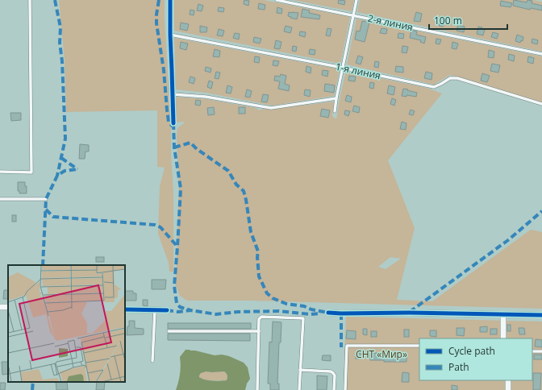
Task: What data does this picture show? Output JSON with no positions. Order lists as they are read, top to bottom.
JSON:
{
  "streets": {
    "lane": ["2-я линия", "1-я линия"]
  },
  "parks": ["СНТ «Мир»"],
  "legend": ["Cycle path", "Path"],
  "scale_bar": "100 m"
}
